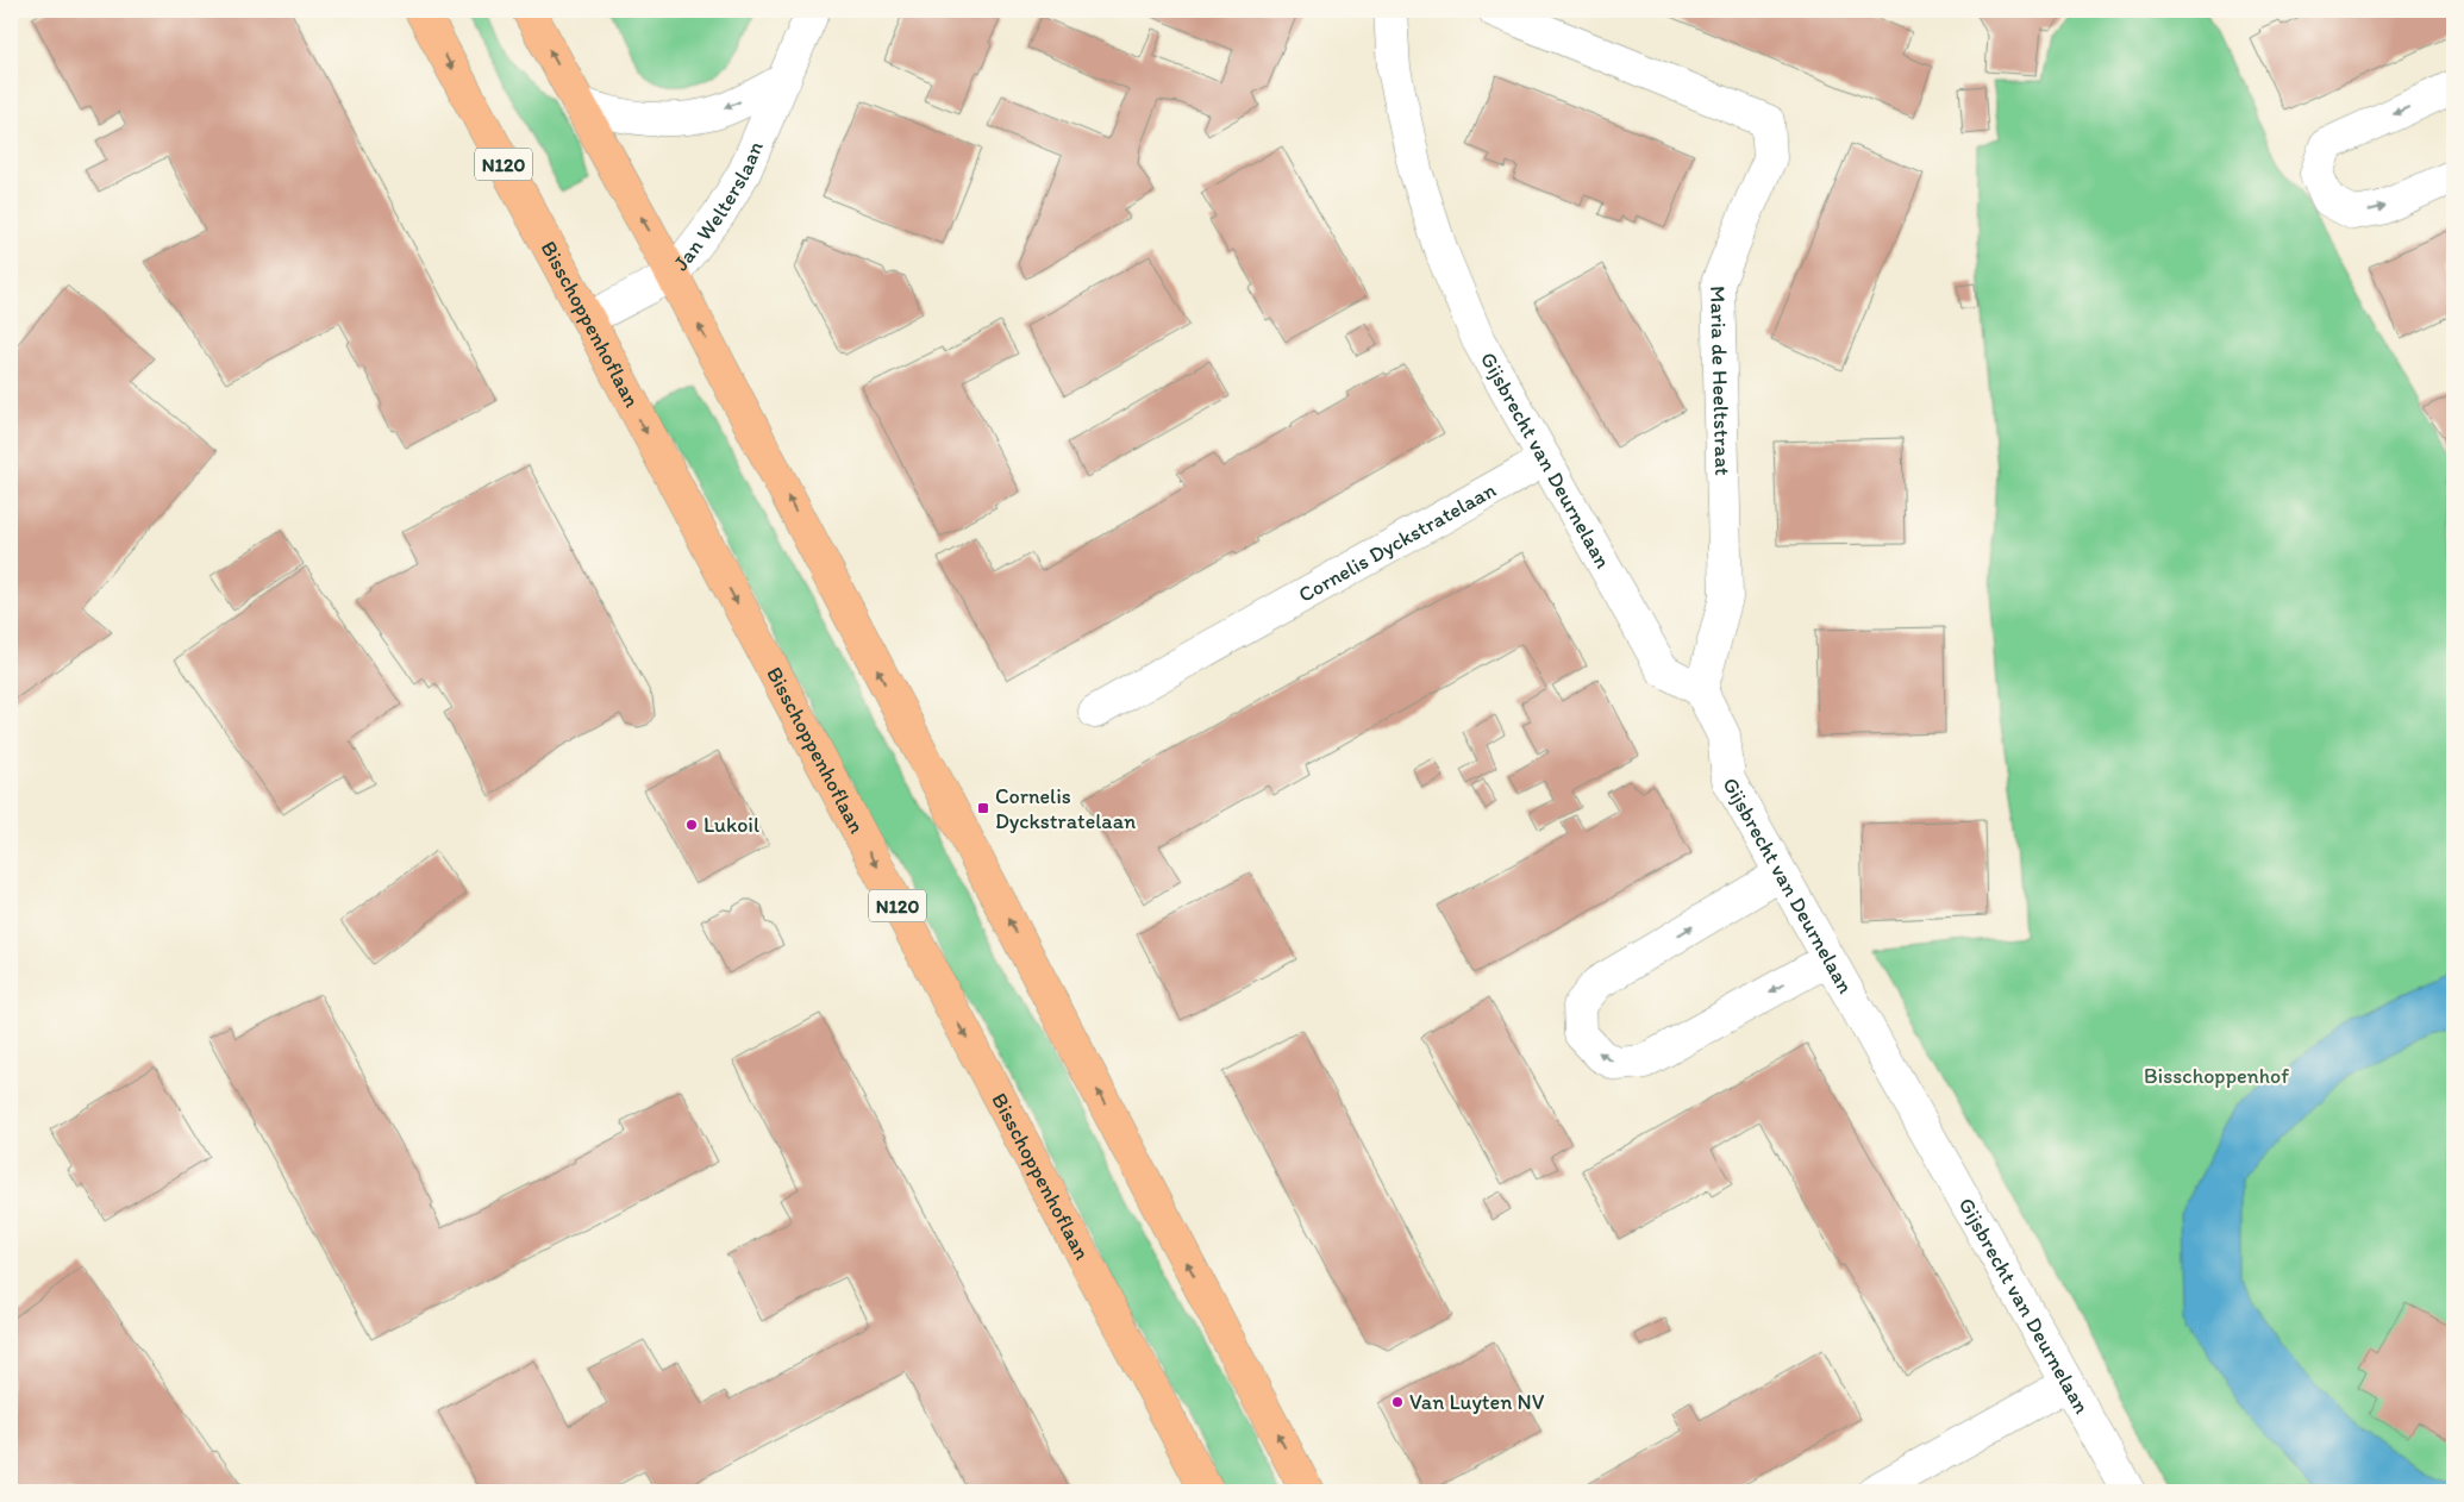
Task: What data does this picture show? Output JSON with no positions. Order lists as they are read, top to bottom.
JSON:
{
  "streets": {
    "main road": ["N120", "Bisschoppenhoflaan"],
    "street": [
      "Jan Welterslaan",
      "Maria de Heeltstraat",
      "Gijsbrecht van Deurnelaan",
      "Cornelis Dyckstratelaan"
    ]
  },
  "crossings": [
    ["Jan Welterslaan", "Bisschoppenhoflaan"],
    ["Maria de Heeltstraat", "Gijsbrecht van Deurnelaan"],
    ["Gijsbrecht van Deurnelaan", "Cornelis Dyckstratelaan"]
  ],
  "parks": ["Bisschoppenhof"],
  "places": {
    "transit": ["Cornelis Dyckstratelaan"],
    "other": ["Lukoil", "Van Luyten NV"]
  }
}
